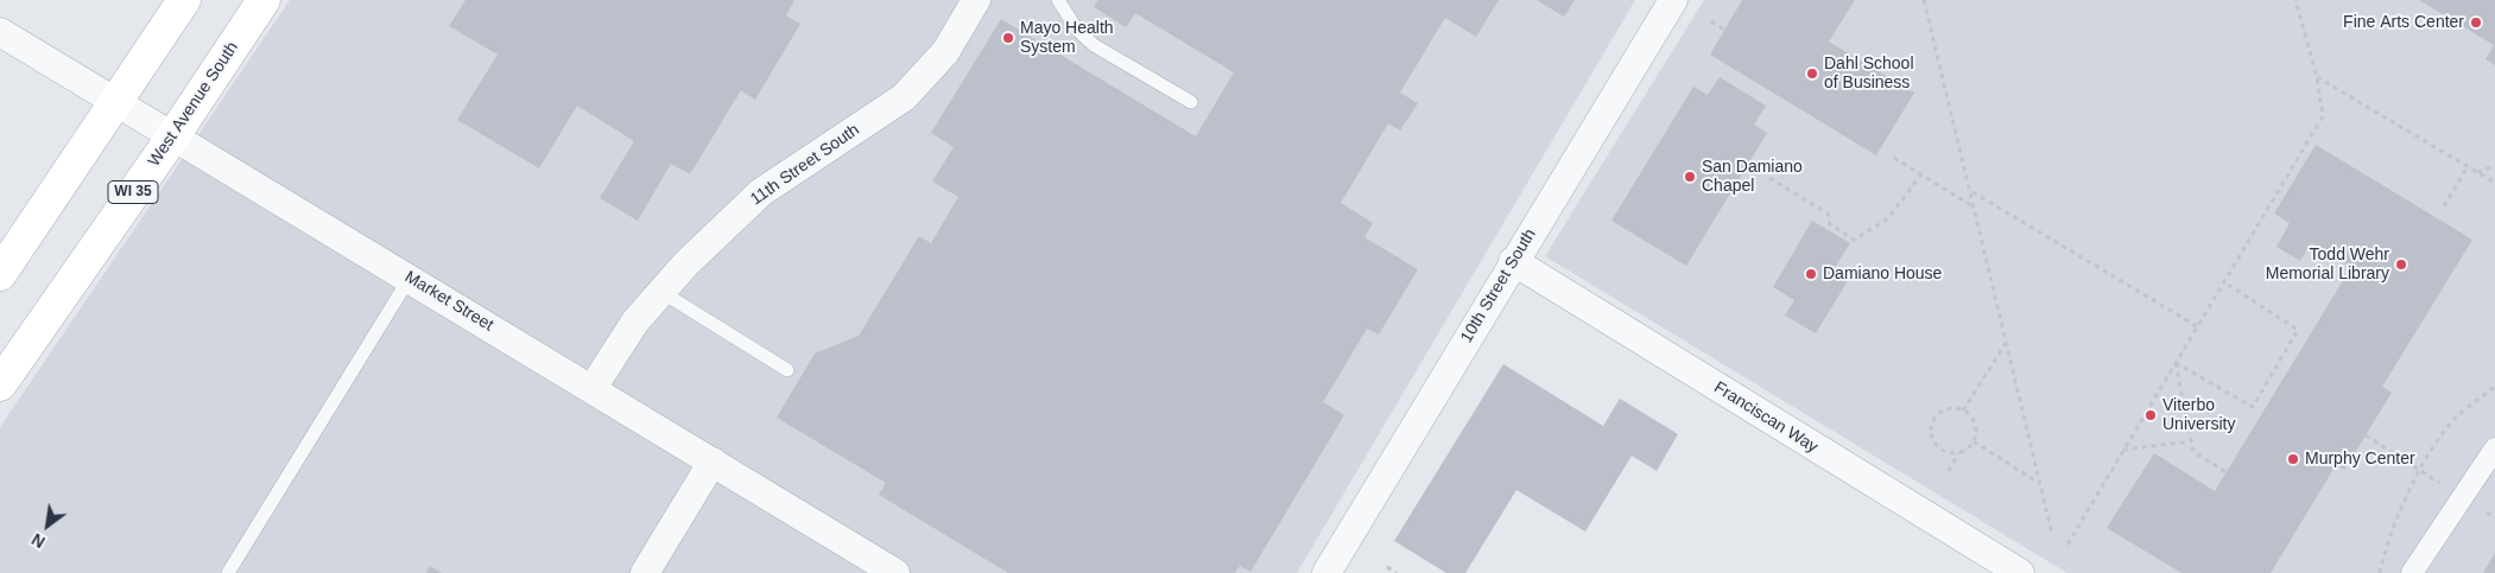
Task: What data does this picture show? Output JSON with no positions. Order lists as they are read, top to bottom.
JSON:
{
  "streets": {
    "main road": ["West Avenue South", "WI 35"],
    "street": [
      "11th Street South",
      "10th Street South",
      "Market Street",
      "Franciscan Way"
    ]
  },
  "crossings": [
    ["West Avenue South", "Market Street"],
    ["11th Street South", "Market Street"],
    ["10th Street South", "Franciscan Way"]
  ],
  "places": [
    "Fine Arts Center",
    "Mayo Health System",
    "Dahl School of Business",
    "San Damiano Chapel",
    "Todd Wehr Memorial Library",
    "Damiano House",
    "Viterbo University",
    "Murphy Center"
  ],
  "north": "bottom left"
}
